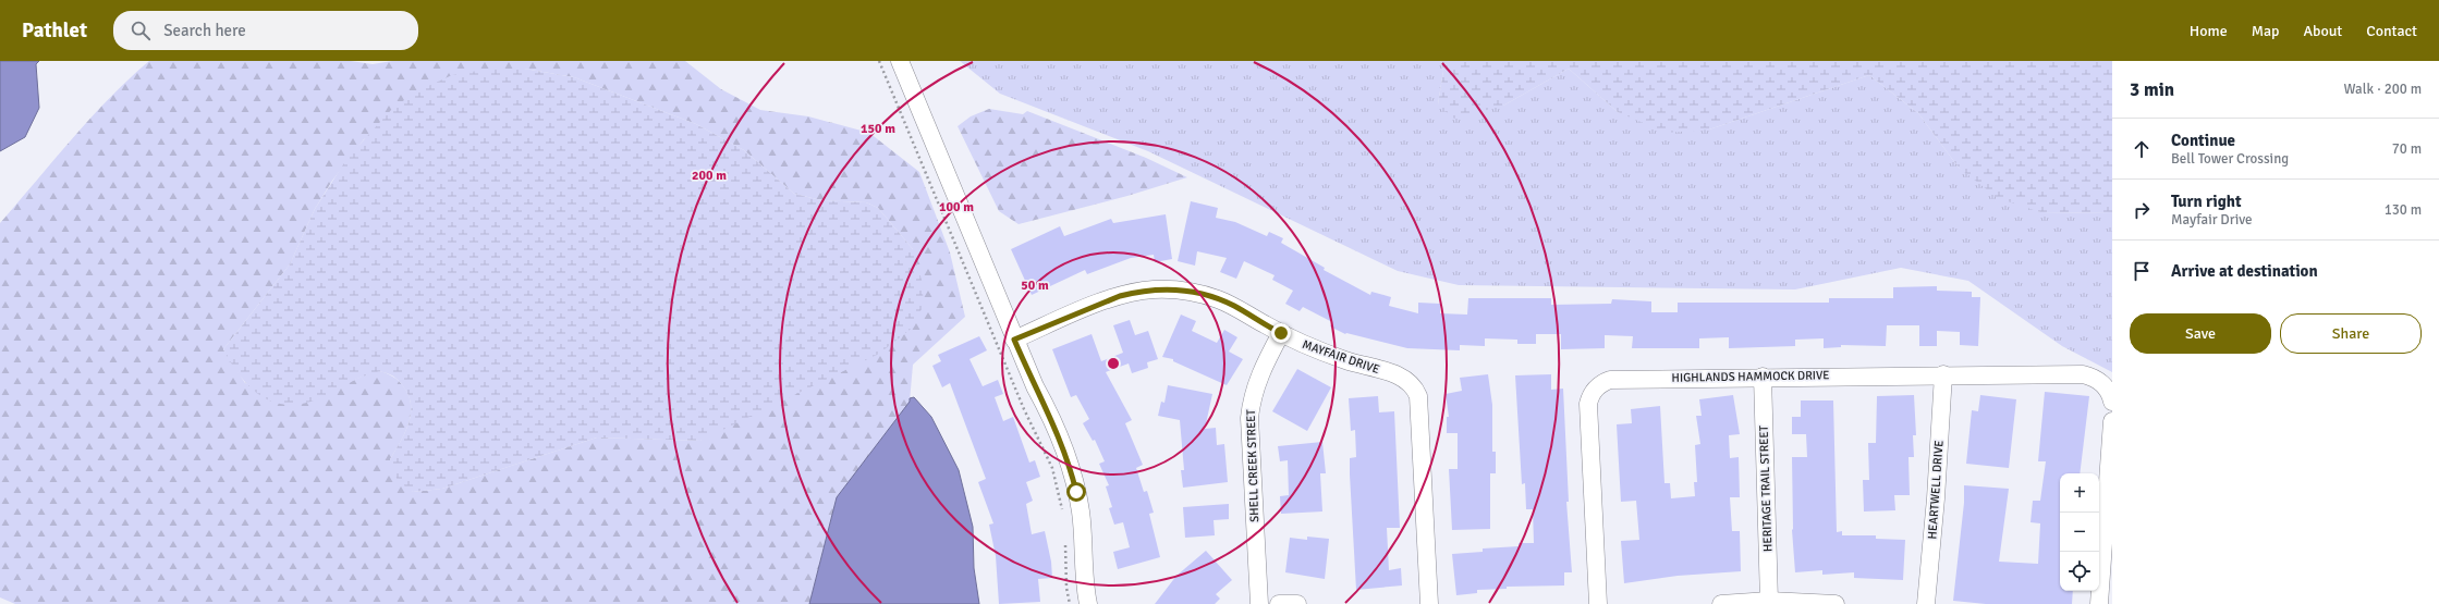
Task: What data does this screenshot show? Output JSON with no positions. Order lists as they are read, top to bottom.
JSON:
{
  "streets": {
    "street": [
      "MAYFAIR DRIVE",
      "HIGHLANDS HAMMOCK DRIVE",
      "SHELL CREEK STREET",
      "HERITAGE TRAIL STREET",
      "HEARTWELL DRIVE"
    ]
  },
  "crossings": [
    ["MAYFAIR DRIVE", "SHELL CREEK STREET"],
    ["HIGHLANDS HAMMOCK DRIVE", "HERITAGE TRAIL STREET"],
    ["HIGHLANDS HAMMOCK DRIVE", "HEARTWELL DRIVE"]
  ],
  "page": {
    "header": "Pathlet",
    "search": "Search here",
    "nav": [
      "Home",
      "Map",
      "About",
      "Contact"
    ],
    "heading": ["3 min", "Walk · 200 m"],
    "list": [
      ["Continue", "Bell Tower Crossing", "70 m"],
      ["Turn right", "Mayfair Drive", "130 m"],
      "Arrive at destination"
    ],
    "buttons": ["Save", "Share"],
    "map_buttons": ["+", "−"]
  },
  "rings": [
    "150 m",
    "200 m",
    "100 m",
    "50 m"
  ]
}
